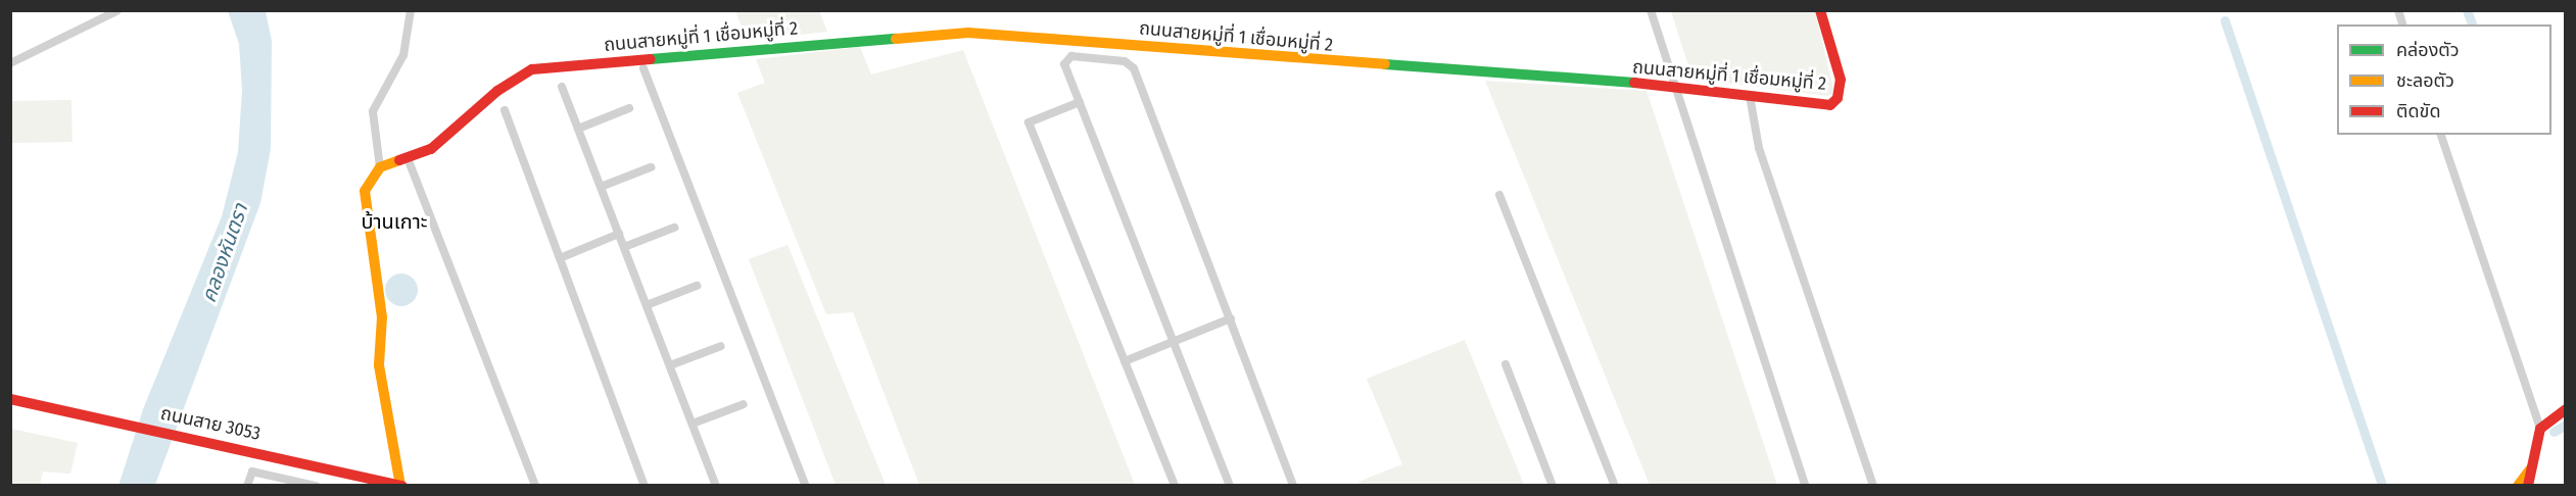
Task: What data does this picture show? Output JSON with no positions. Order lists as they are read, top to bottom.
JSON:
{
  "streets": {
    "street": ["ถนนสายหมู่ที่ 1 เชื่อมหมู่ที่ 2", "ถนนสาย 3053"]
  },
  "districts": ["บ้านเกาะ"],
  "water": ["คลองหันตรา"],
  "legend": ["คล่องตัว", "ชะลอตัว", "ติดขัด"]
}
